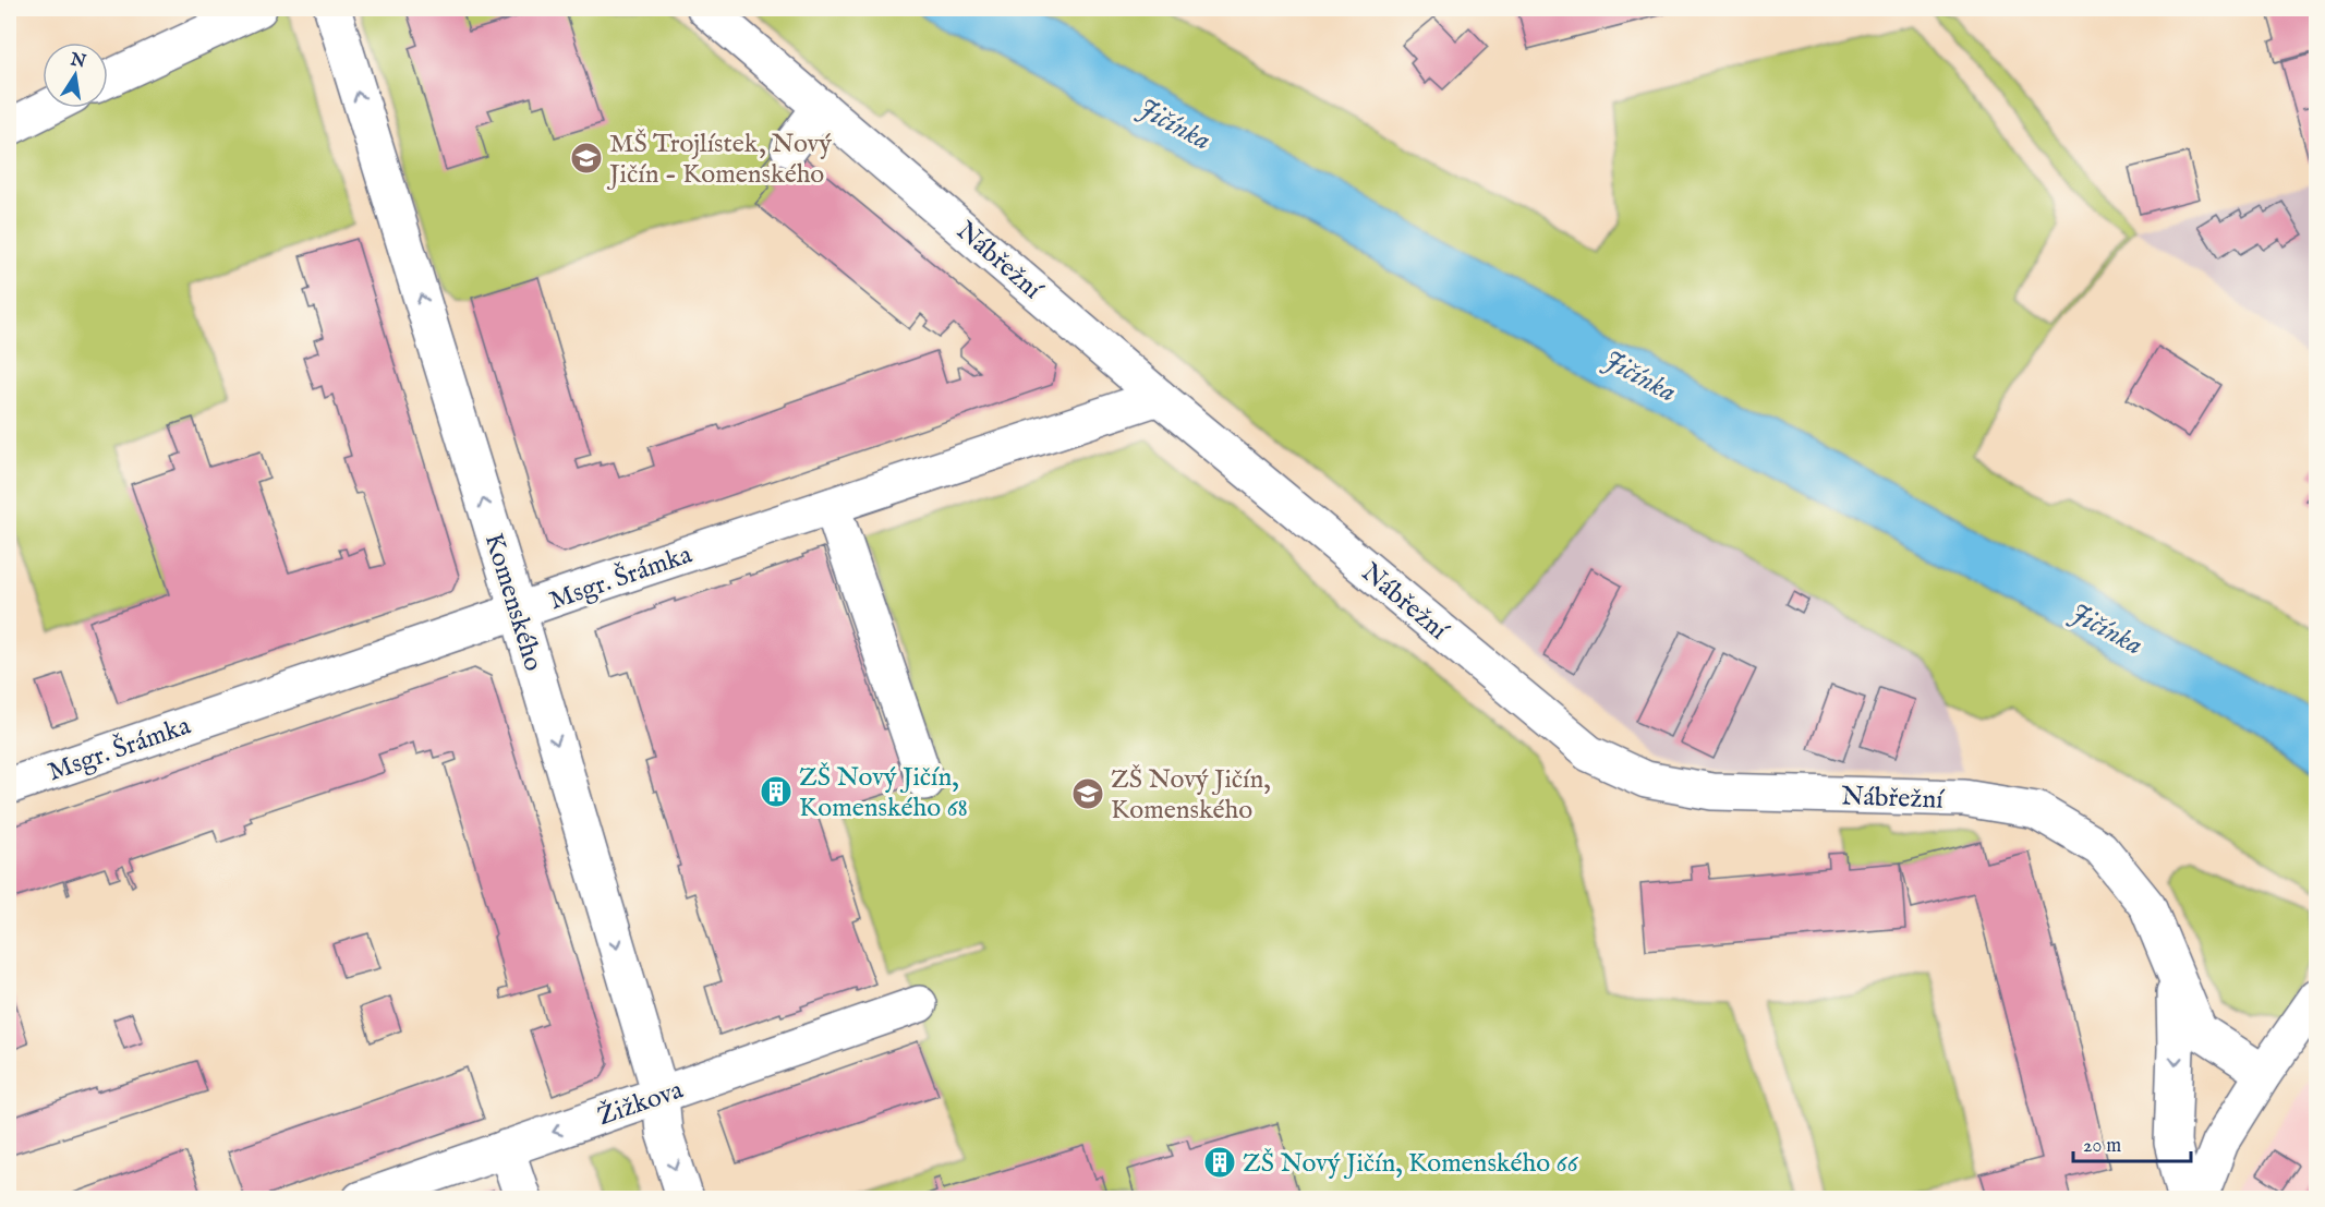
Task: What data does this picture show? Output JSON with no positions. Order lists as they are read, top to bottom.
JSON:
{
  "streets": {
    "street": [
      "Nábřežní",
      "Msgr. Šrámka",
      "Komenského",
      "Žižkova"
    ]
  },
  "crossings": [
    ["Nábřežní", "Msgr. Šrámka"],
    ["Msgr. Šrámka", "Komenského"],
    ["Komenského", "Žižkova"]
  ],
  "water": ["Jičínka"],
  "places": {
    "school or university": ["MŠ Trojlístek, Nový Jičín - Komenského", "ZŠ Nový Jičín, Komenského"],
    "building": ["ZŠ Nový Jičín, Komenského 68", "ZŠ Nový Jičín, Komenského 66"]
  },
  "scale_bar": "20 m",
  "north": "top"
}
